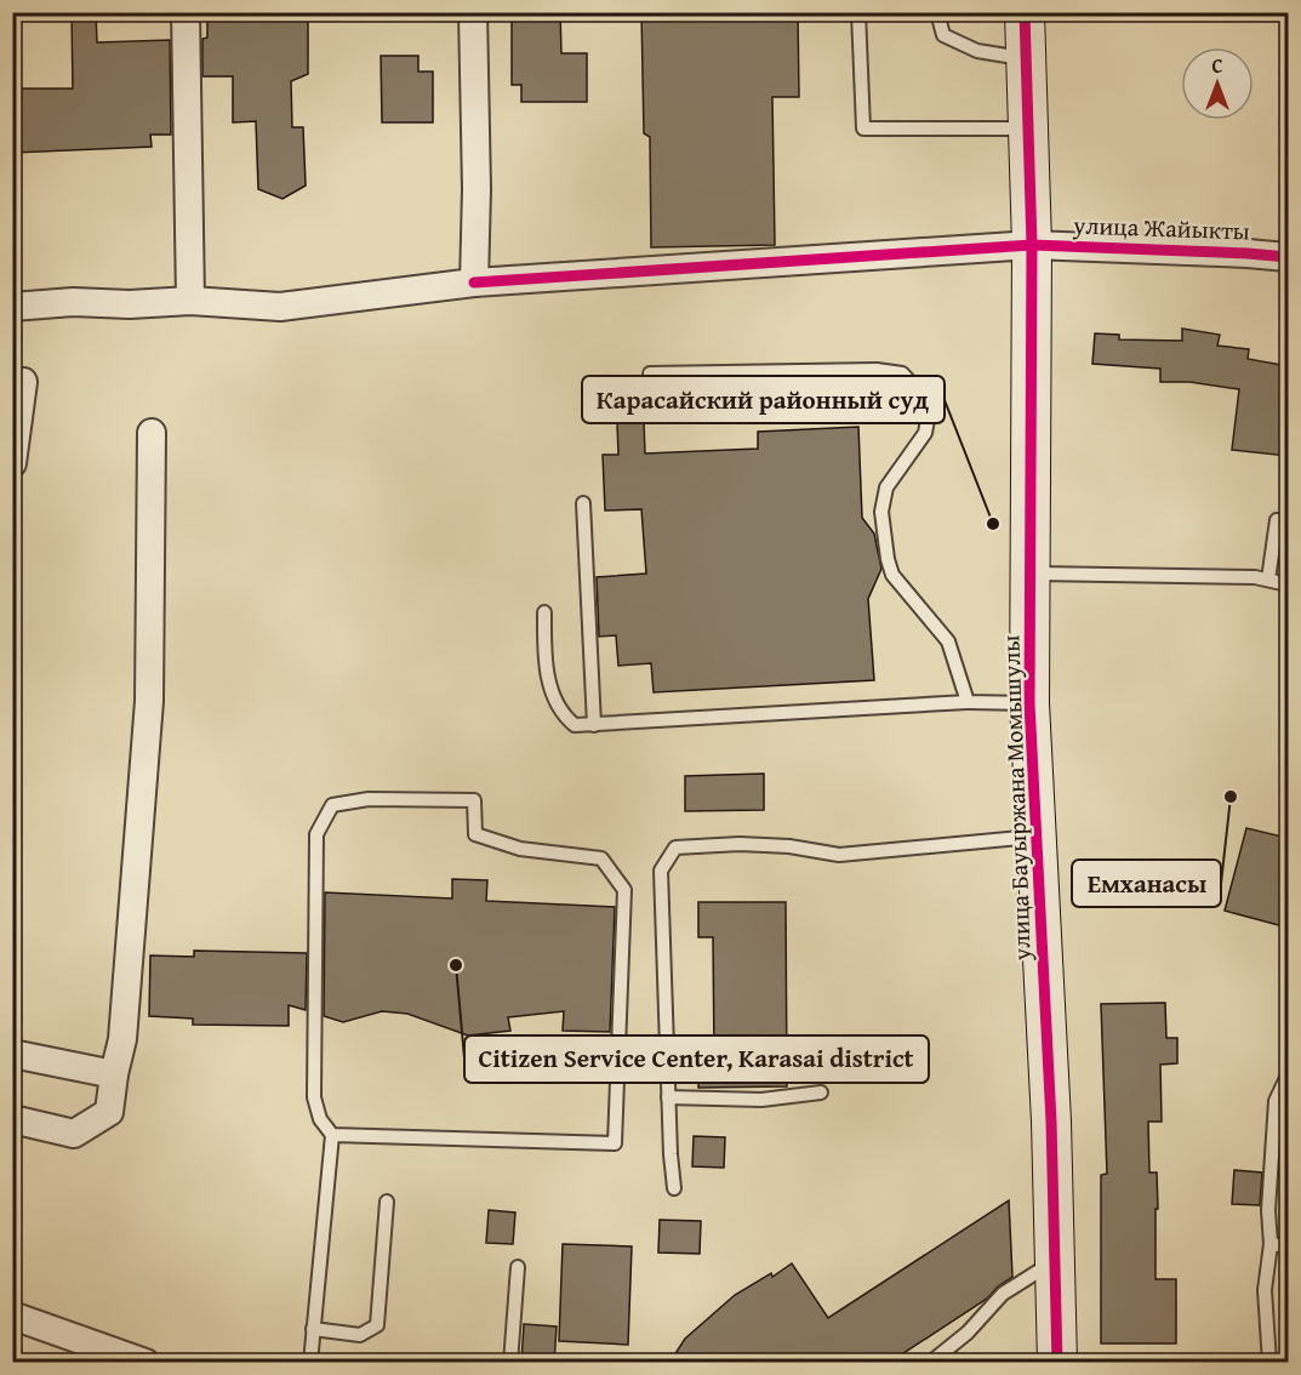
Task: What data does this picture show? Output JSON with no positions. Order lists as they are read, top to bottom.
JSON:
{
  "streets": {
    "street": ["улица Жайыкты", "улица Бауыржана Момышулы"]
  },
  "crossings": [
    ["улица Жайыкты", "улица Бауыржана Момышулы"]
  ],
  "places": ["Карасайский районный суд", "Емханасы", "Citizen Service Center, Karasai district"],
  "north": "top"
}
